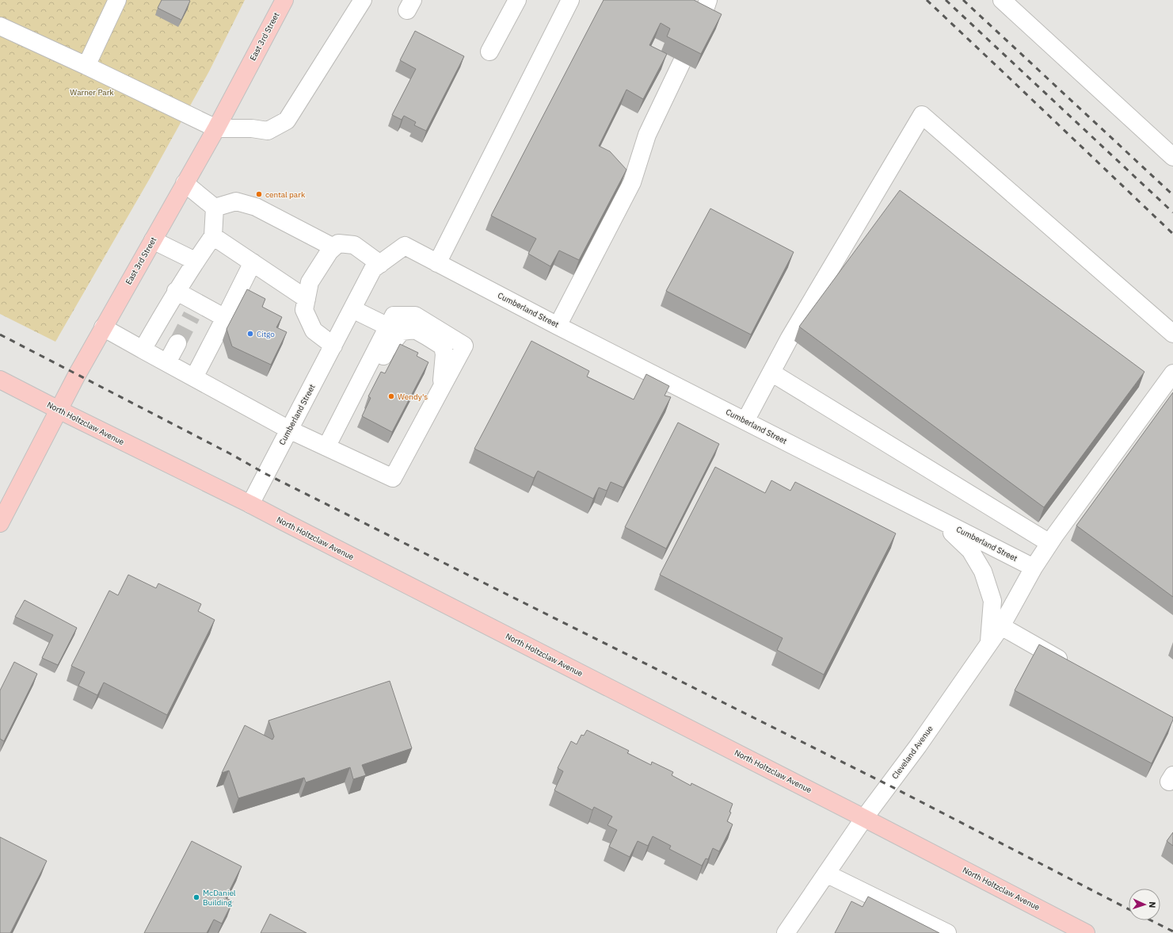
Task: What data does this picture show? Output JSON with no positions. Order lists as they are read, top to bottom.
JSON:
{
  "streets": {
    "main road": ["East 3rd Street", "North Holtzclaw Avenue"],
    "street": ["Cumberland Street", "Cleveland Avenue"]
  },
  "crossings": [
    ["East 3rd Street", "North Holtzclaw Avenue"],
    ["Cumberland Street", "North Holtzclaw Avenue"],
    ["Cumberland Street", "Cleveland Avenue"],
    ["North Holtzclaw Avenue", "Cleveland Avenue"]
  ],
  "parks": ["Warner Park"],
  "places": [
    "cental park",
    "Citgo",
    "Wendy's",
    "McDaniel Building"
  ],
  "north": "right"
}
